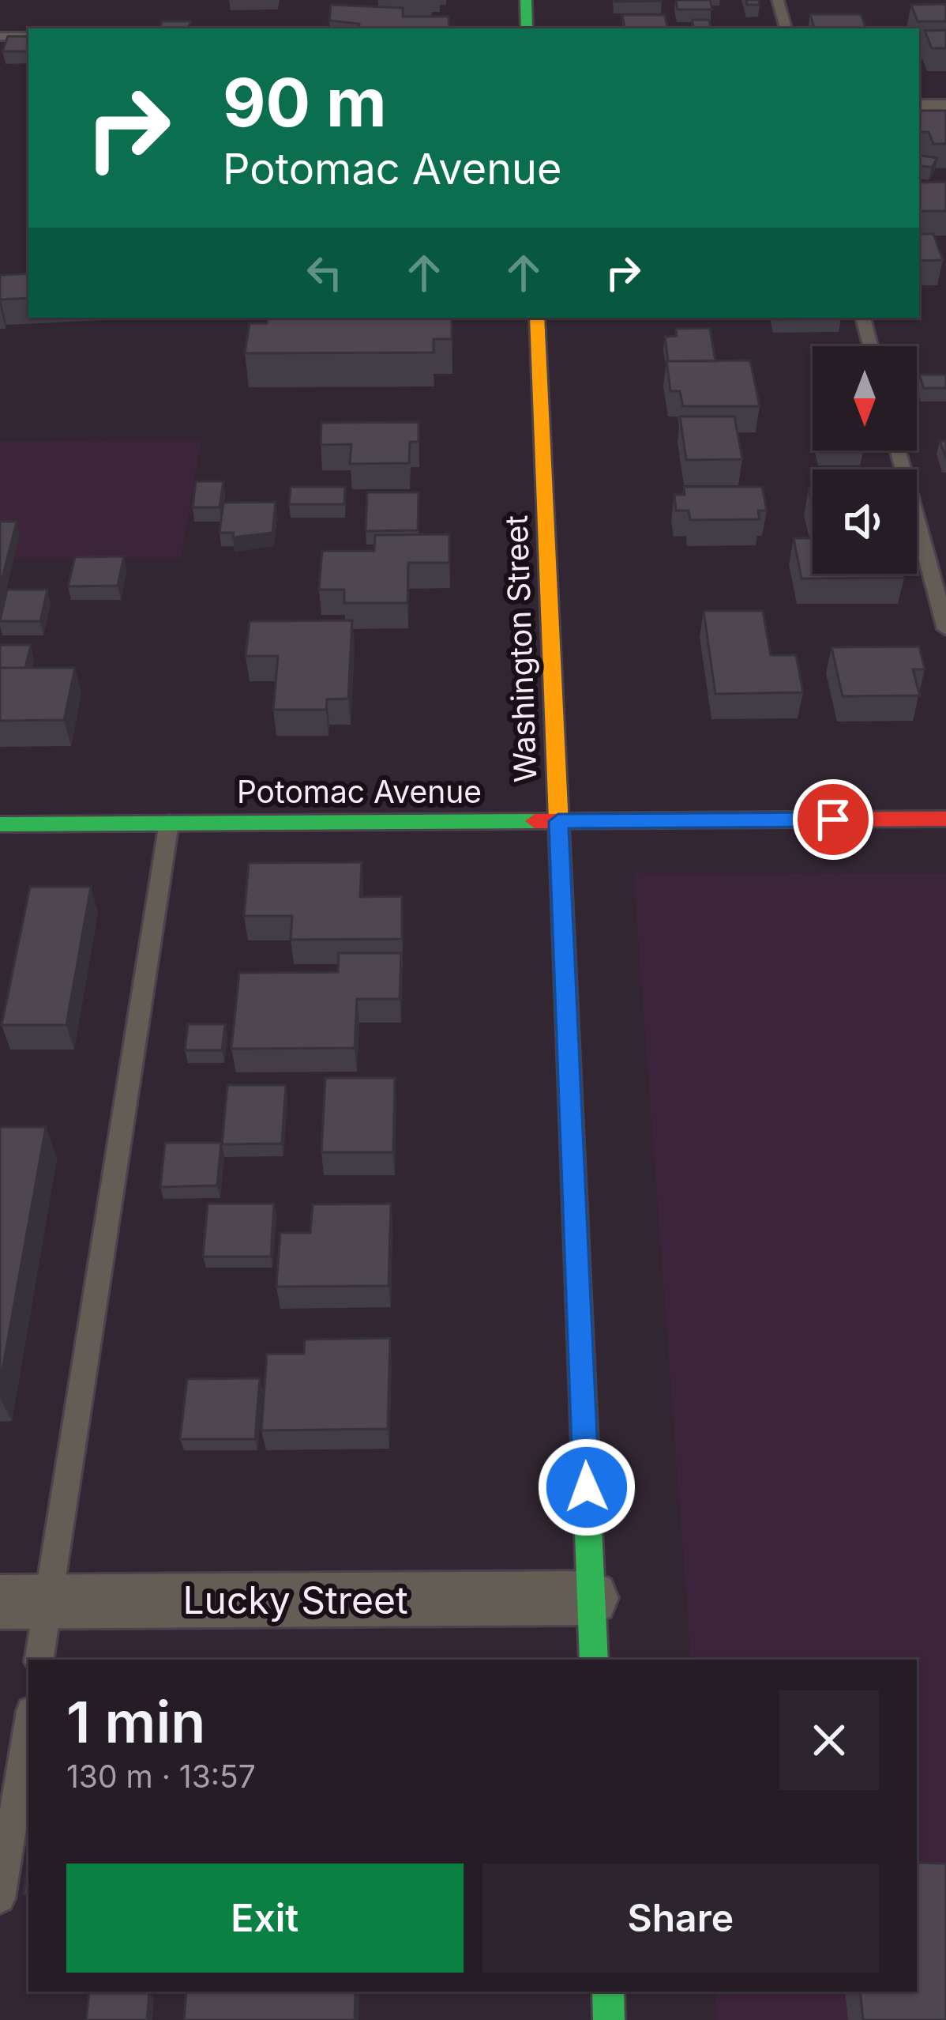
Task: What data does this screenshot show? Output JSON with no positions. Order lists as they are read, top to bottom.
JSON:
{
  "streets": {
    "street": ["Washington Street", "Potomac Avenue", "Lucky Street"]
  },
  "crossings": [
    ["Washington Street", "Potomac Avenue"],
    ["Washington Street", "Lucky Street"]
  ],
  "north": "bottom",
  "page": {
    "turn": ["90 m", "Potomac Avenue"],
    "heading": ["1 min", "130 m · 13:57"],
    "buttons": ["Exit", "Share"]
  }
}
